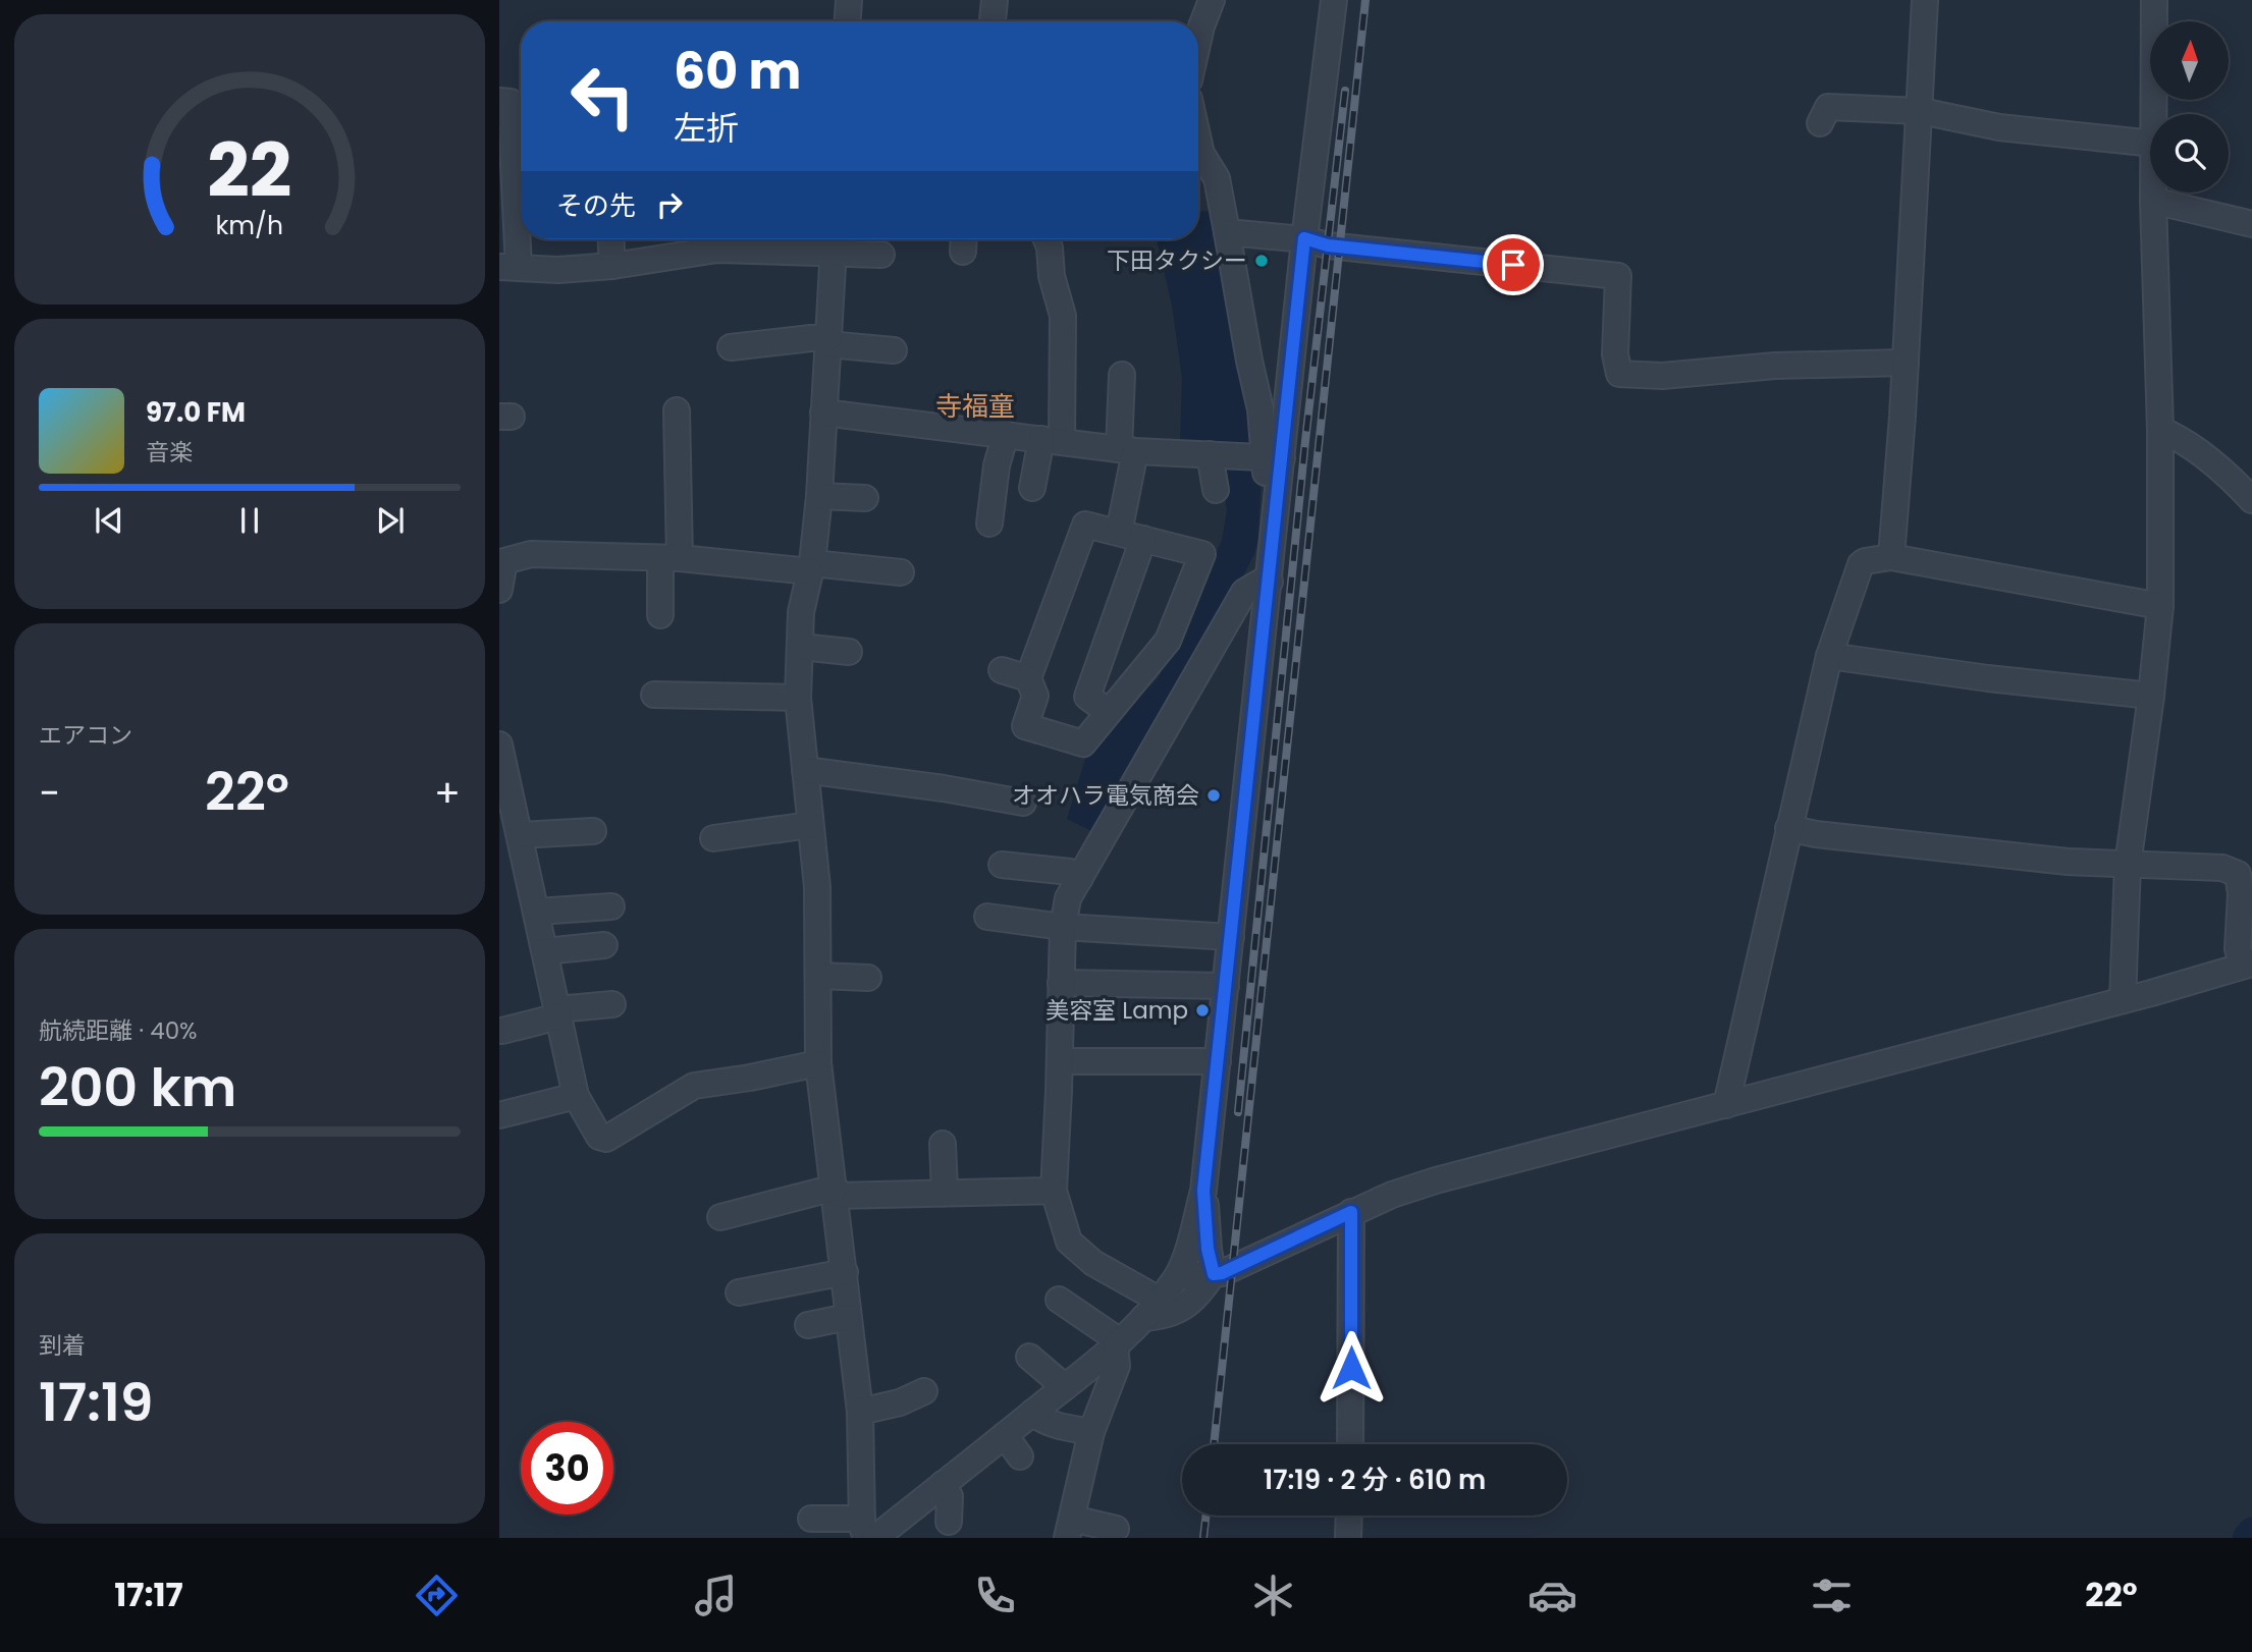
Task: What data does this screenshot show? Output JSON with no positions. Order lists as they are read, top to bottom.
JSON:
{
  "districts": ["寺福童"],
  "places": ["下田タクシー", "オオハラ電気商会", "美容室 Lamp"],
  "north": "top",
  "page": {
    "turn": ["60 m", "左折"],
    "then": "その先",
    "song": ["97.0 FM", "音楽"],
    "tile": [
      "エアコン",
      ["航続距離 · 40%", "200 km"],
      ["到着", "17:19"]
    ],
    "heat": ["−", "22°", "+"],
    "limit": "30",
    "trip": "17:19 · 2 分 · 610 m",
    "tabs": ["17:17", "22°"],
    "gauge": ["22", "km/h"]
  }
}
